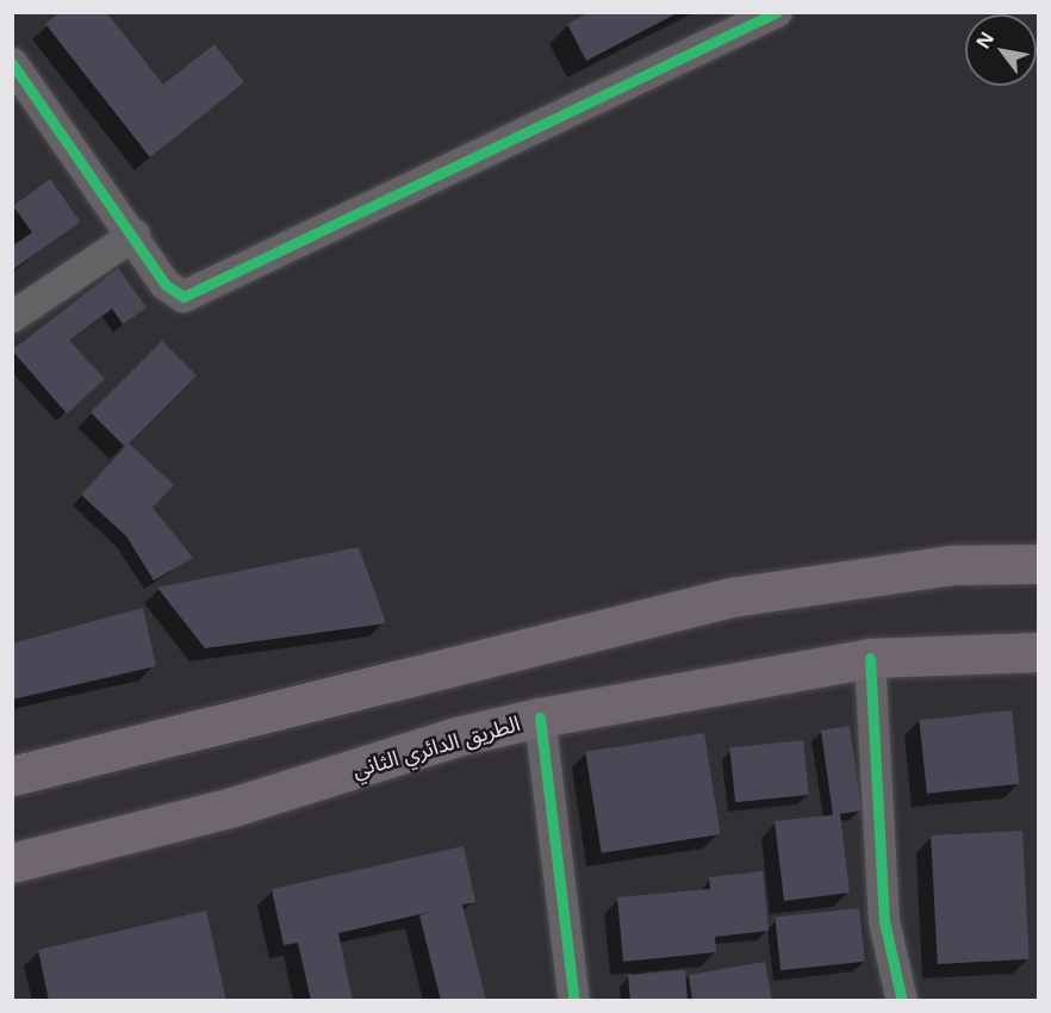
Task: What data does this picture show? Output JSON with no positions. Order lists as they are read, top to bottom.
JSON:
{
  "streets": {
    "main road": ["الطريق الدائري الثاني"]
  },
  "north": "top left"
}
